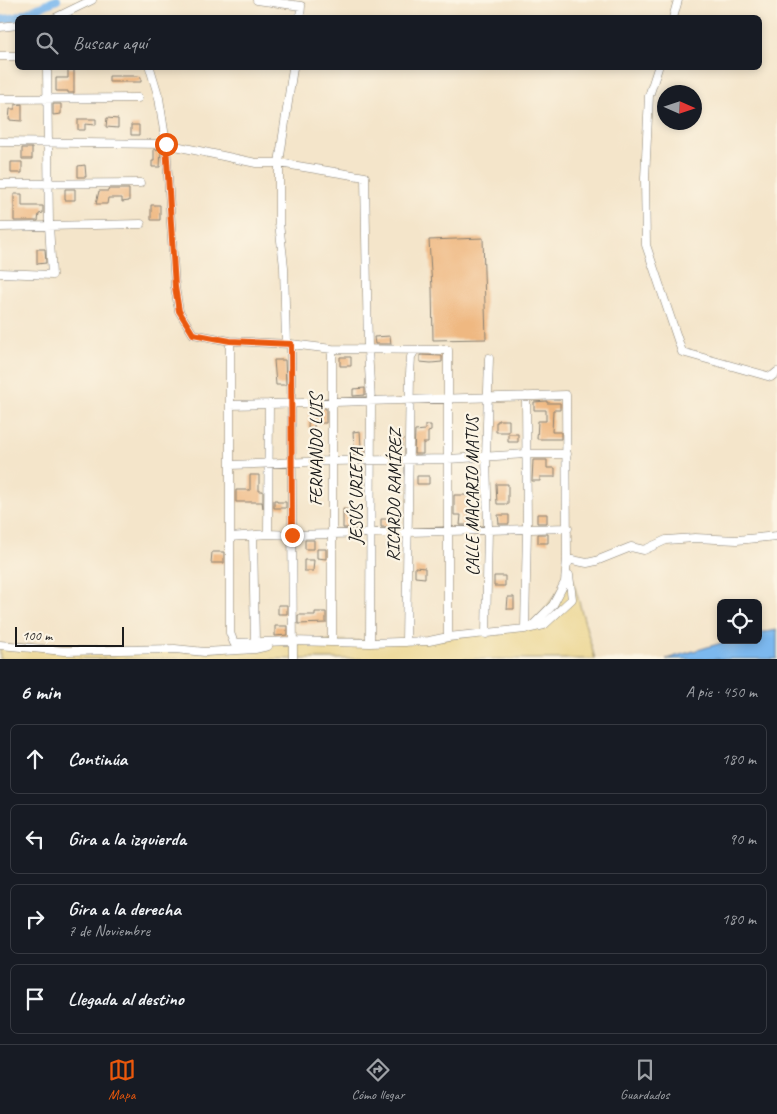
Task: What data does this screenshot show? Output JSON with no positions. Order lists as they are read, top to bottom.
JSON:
{
  "streets": {
    "street": [
      "FERNANDO LUIS",
      "RICARDO RAMÍREZ",
      "JESÚS URIETA",
      "CALLE MACARIO MATUS"
    ]
  },
  "scale_bar": "100 m",
  "north": "right",
  "page": {
    "search": "Buscar aquí",
    "scale": "100 m",
    "heading": ["6 min", "A pie · 450 m"],
    "list": [
      ["Continúa", "180 m"],
      ["Gira a la izquierda", "90 m"],
      ["Gira a la derecha", "7 de Noviembre", "180 m"],
      "Llegada al destino"
    ],
    "nav": ["Mapa", "Cómo llegar", "Guardados"]
  }
}
